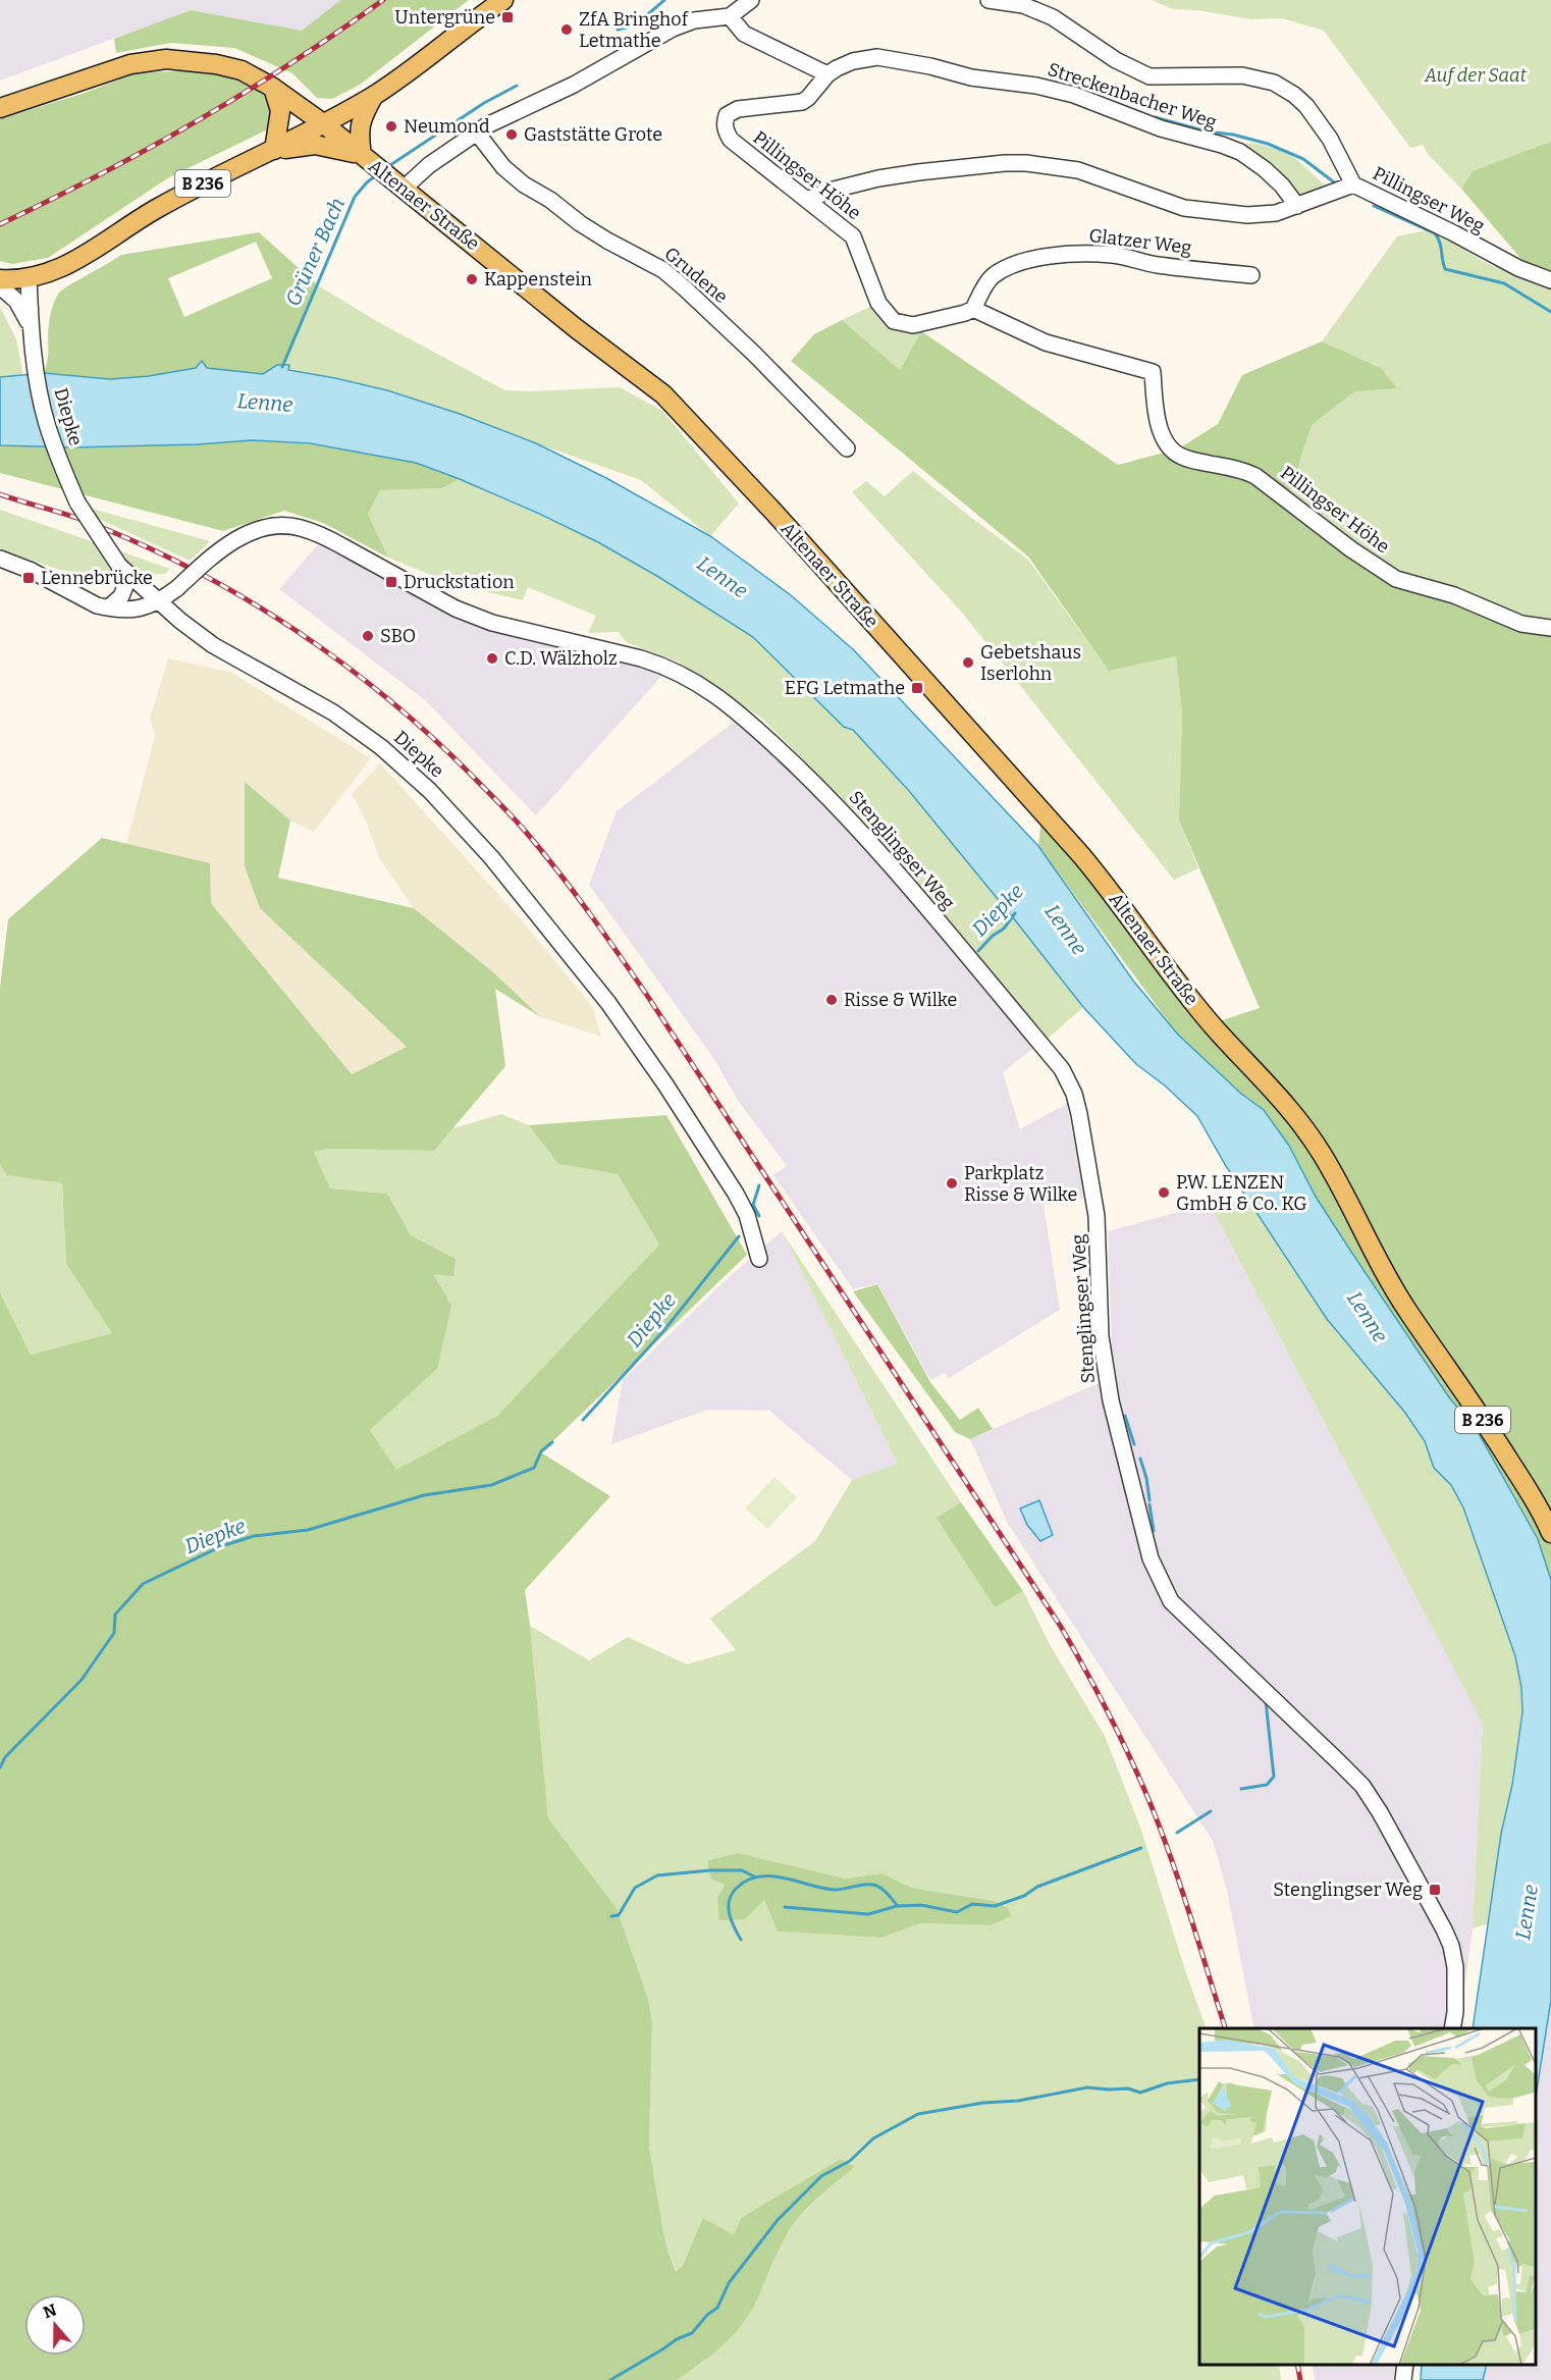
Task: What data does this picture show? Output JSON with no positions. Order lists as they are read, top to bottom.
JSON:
{
  "streets": {
    "main road": ["B 236", "Altenaer Straße"],
    "street": [
      "Streckenbacher Weg",
      "Pillingser Höhe",
      "Pillingser Weg",
      "Glatzer Weg",
      "Grudene",
      "Diepke",
      "Stenglingser Weg"
    ]
  },
  "crossings": [
    ["Streckenbacher Weg", "Pillingser Höhe"],
    ["Pillingser Höhe", "Glatzer Weg"],
    ["B 236", "Altenaer Straße"],
    ["B 236", "Diepke"],
    ["Diepke", "Stenglingser Weg"]
  ],
  "water": ["Grüner Bach", "Lenne", "Diepke"],
  "parks": ["Auf der Saat"],
  "places": {
    "transit": [
      "Untergrüne",
      "Lennebrücke",
      "Druckstation",
      "EFG Letmathe",
      "Stenglingser Weg"
    ],
    "other": [
      "ZfA Bringhof Letmathe",
      "Neumond",
      "Gaststätte Grote",
      "Kappenstein",
      "SBO",
      "C.D. Wälzholz",
      "Gebetshaus Iserlohn",
      "Risse & Wilke",
      "Parkplatz Risse & Wilke",
      "P.W. LENZEN GmbH & Co. KG"
    ]
  },
  "north": "top"
}
